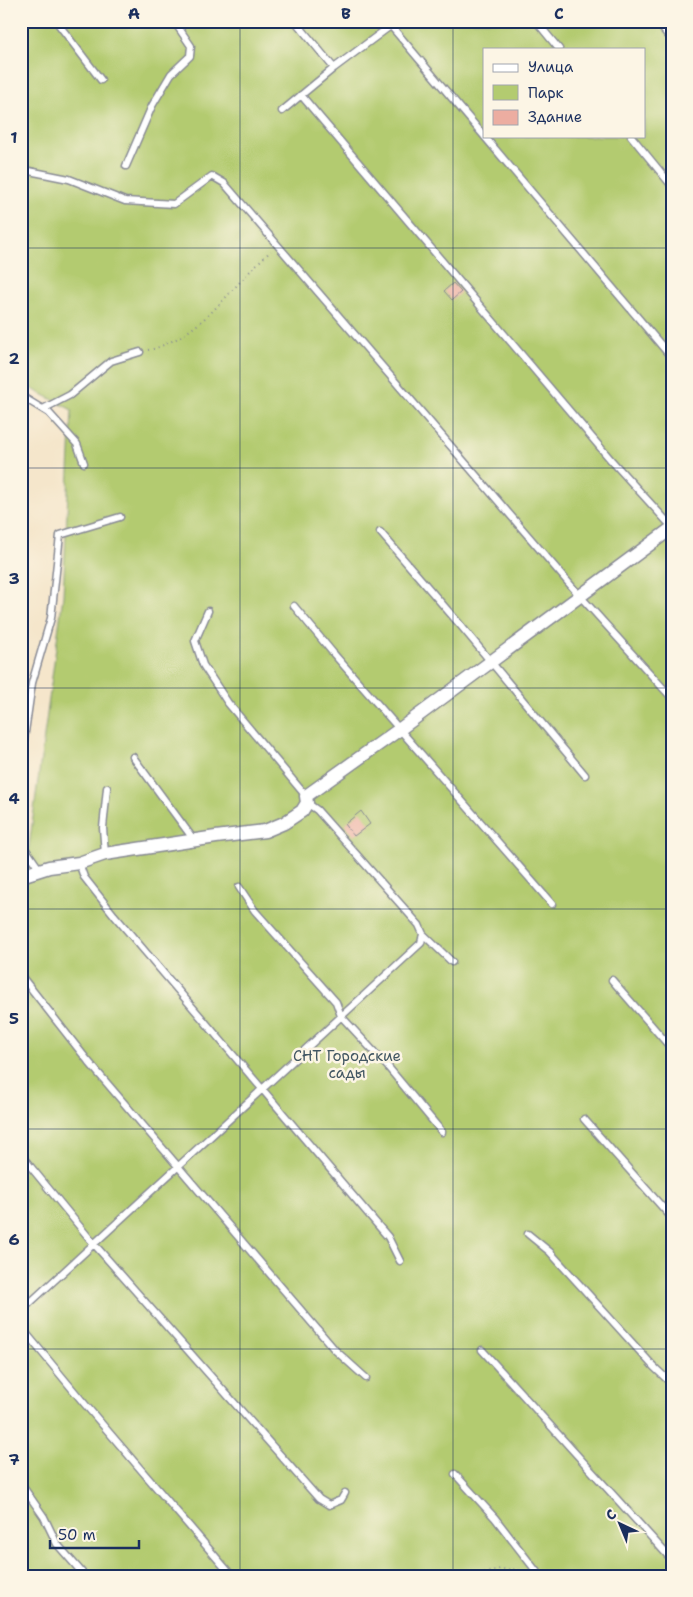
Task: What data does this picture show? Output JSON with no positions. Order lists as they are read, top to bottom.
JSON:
{
  "parks": ["СНТ Городские сады"],
  "legend": ["Улица", "Парк", "Здание"],
  "scale_bar": "50 m",
  "north": "top left",
  "grid": {
    "columns": ["A", "B", "C"],
    "rows": [
      "1",
      "2",
      "3",
      "4",
      "5",
      "6",
      "7"
    ]
  }
}
